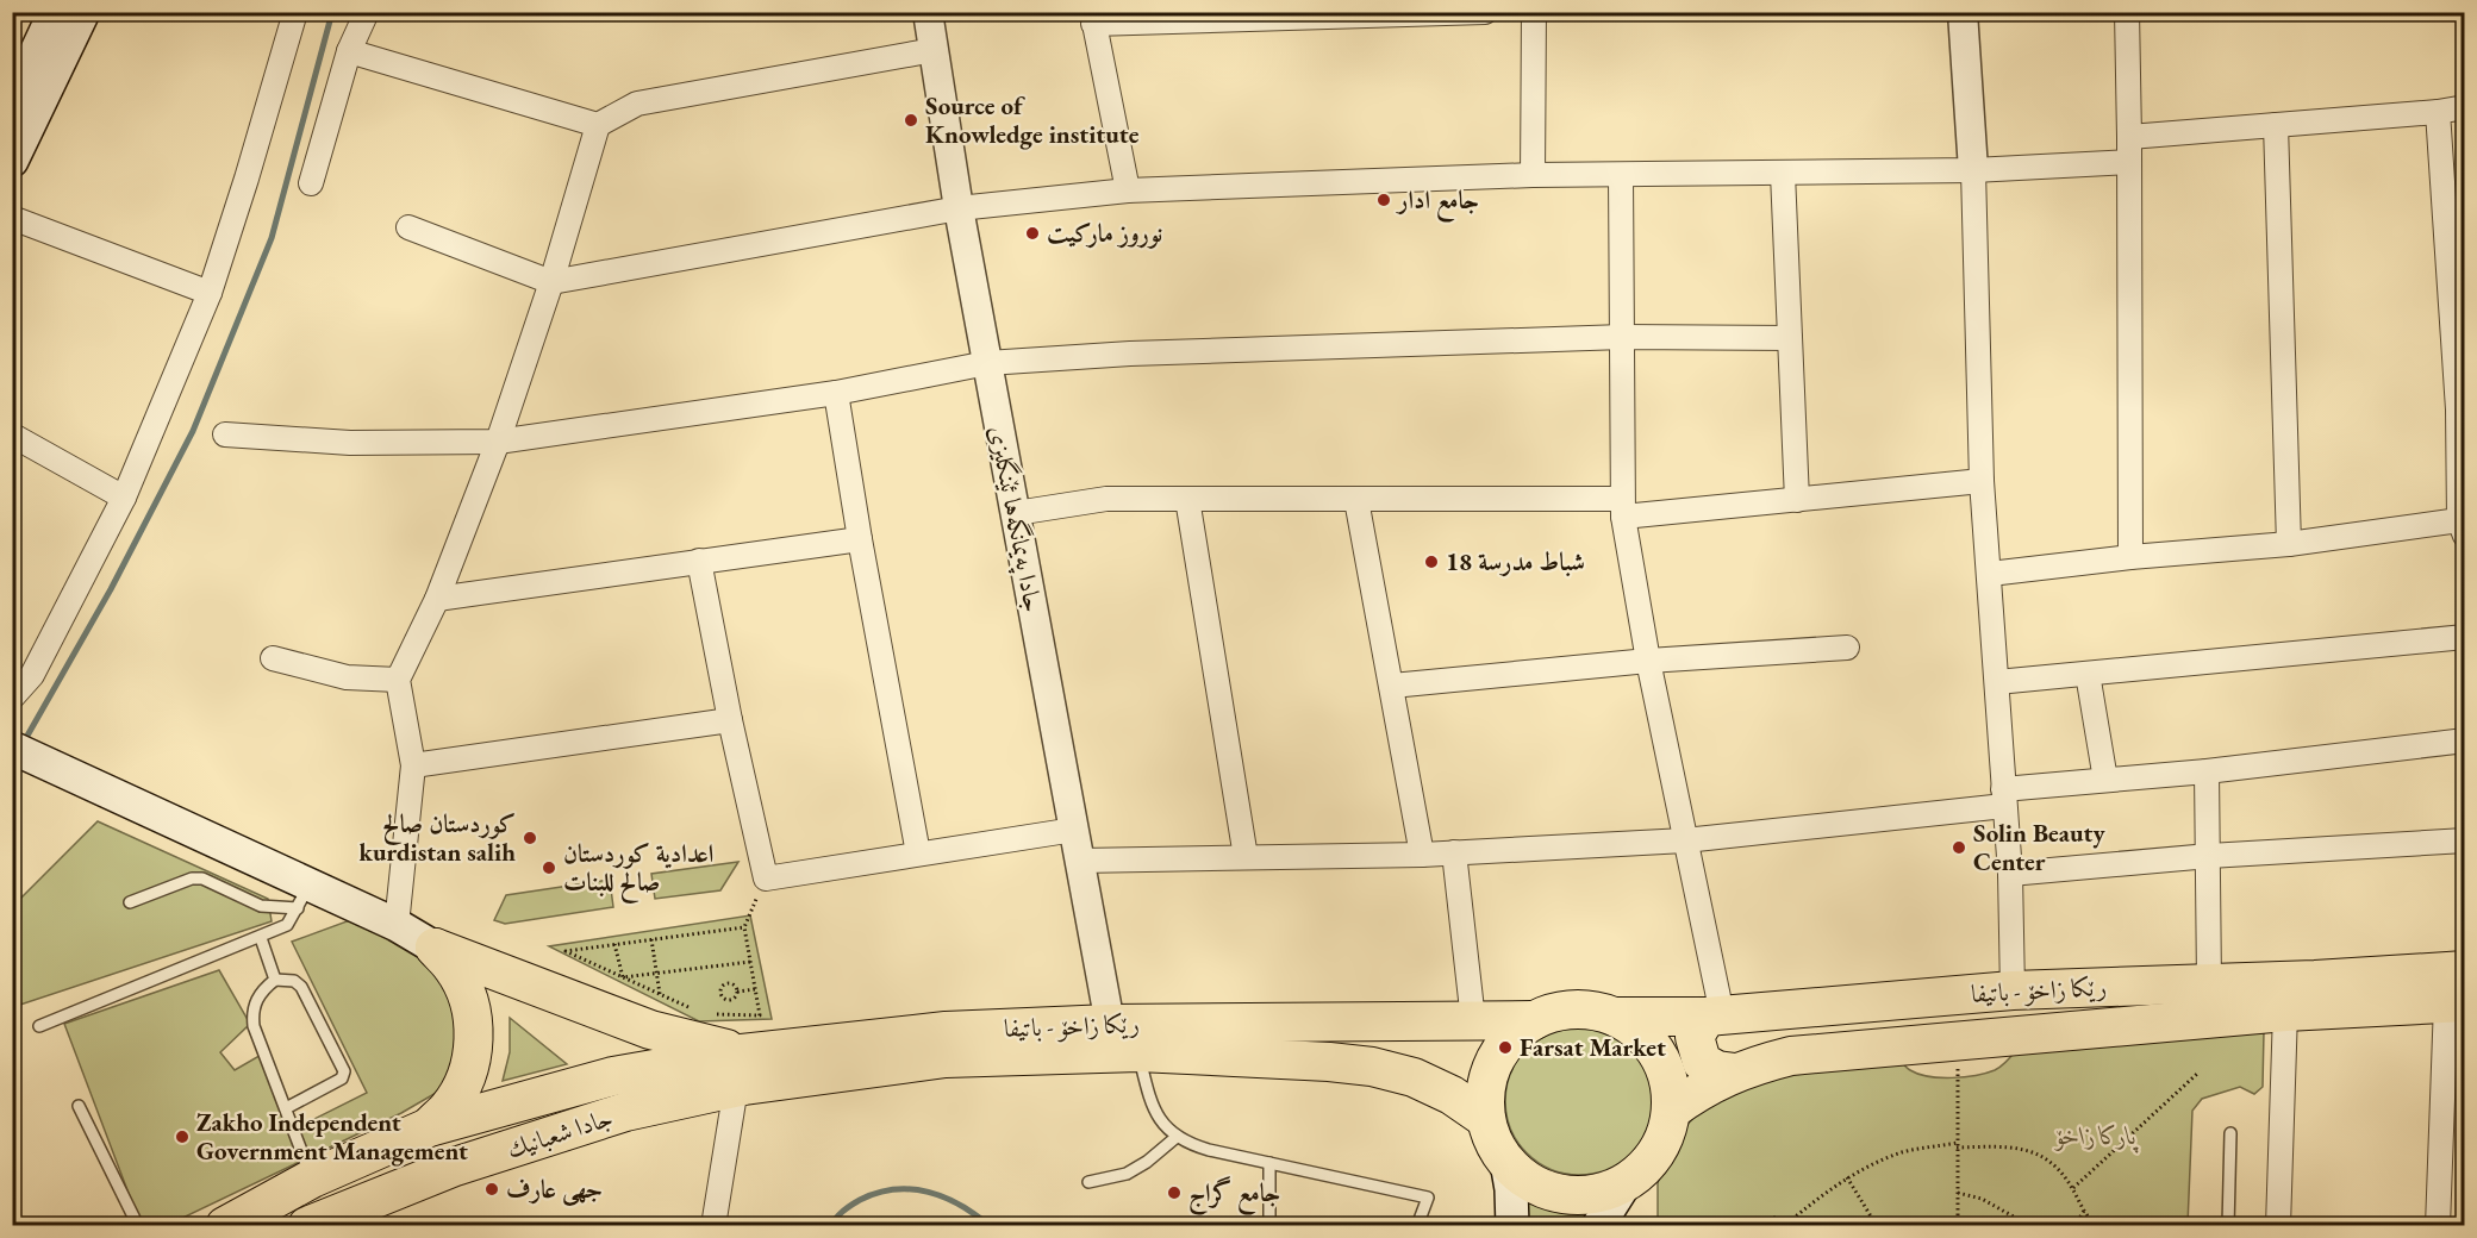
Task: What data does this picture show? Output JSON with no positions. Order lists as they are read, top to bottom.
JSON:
{
  "streets": {
    "highway": ["رێکا زاخۆ - باتیفا", "جادا شعبانيك"],
    "street": ["جادا په‌يمانگه‌ها ئێنگليزى"]
  },
  "crossings": [
    ["جادا په‌يمانگه‌ها ئێنگليزى", "رێکا زاخۆ - باتیفا"],
    ["رێکا زاخۆ - باتیفا", "جادا شعبانيك"]
  ],
  "parks": ["پارکا زاخۆ"],
  "places": [
    "Source of Knowledge institute",
    "جامع ادار",
    "نوروز ماركيت",
    "18 شباط مدرسة",
    "كوردستان صالح kurdistan salih",
    "Solin Beauty Center",
    "اعدادية كوردستان صالح للبنات",
    "Farsat Market",
    "Zakho Independent Government Management",
    "جهى عارف",
    "جامع گراج"
  ]
}
